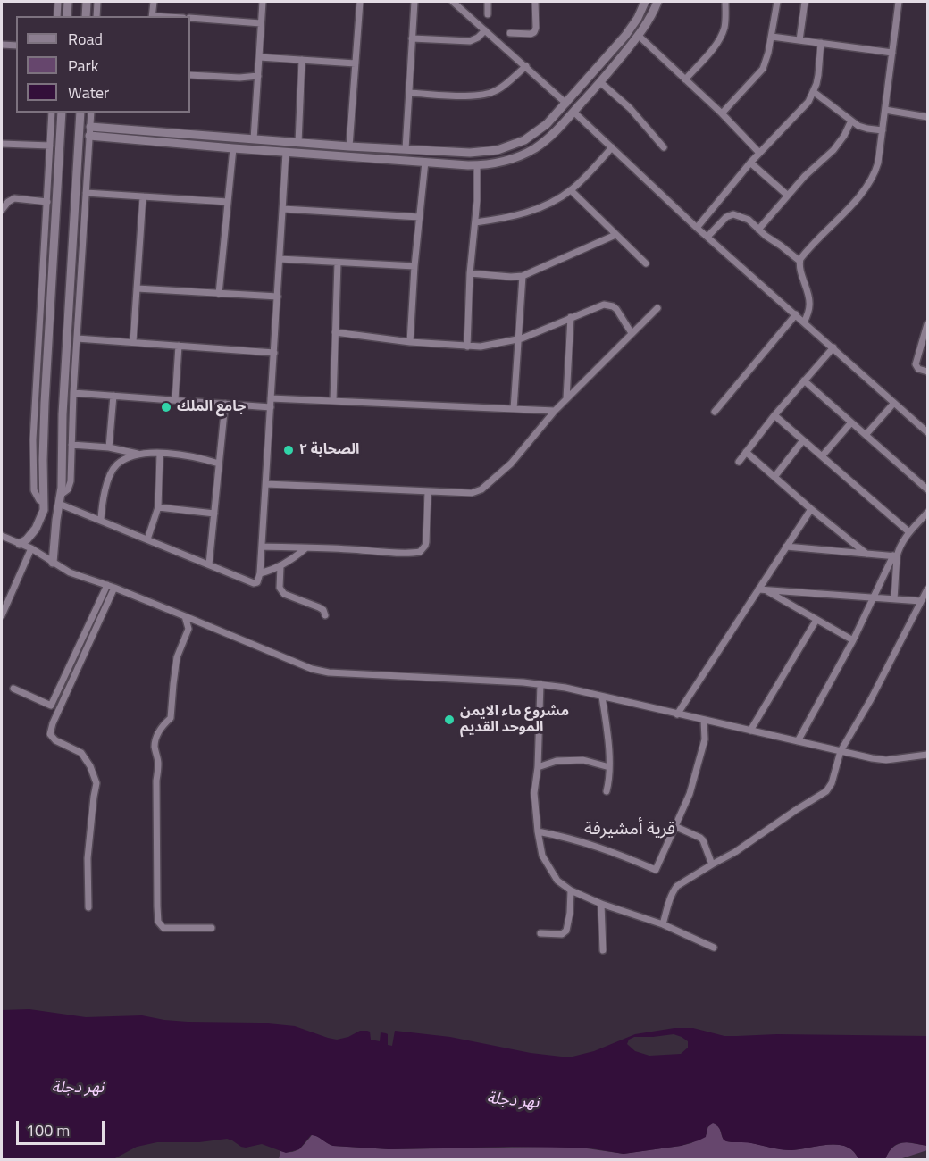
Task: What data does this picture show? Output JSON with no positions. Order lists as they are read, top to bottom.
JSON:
{
  "districts": ["قرية أمشيرفة"],
  "water": ["نهر دجلة"],
  "places": ["جامع الملك", "الصحابة ٢", "مشروع ماء الايمن الموحد القديم"],
  "legend": ["Road", "Park", "Water"],
  "scale_bar": "100 m"
}
